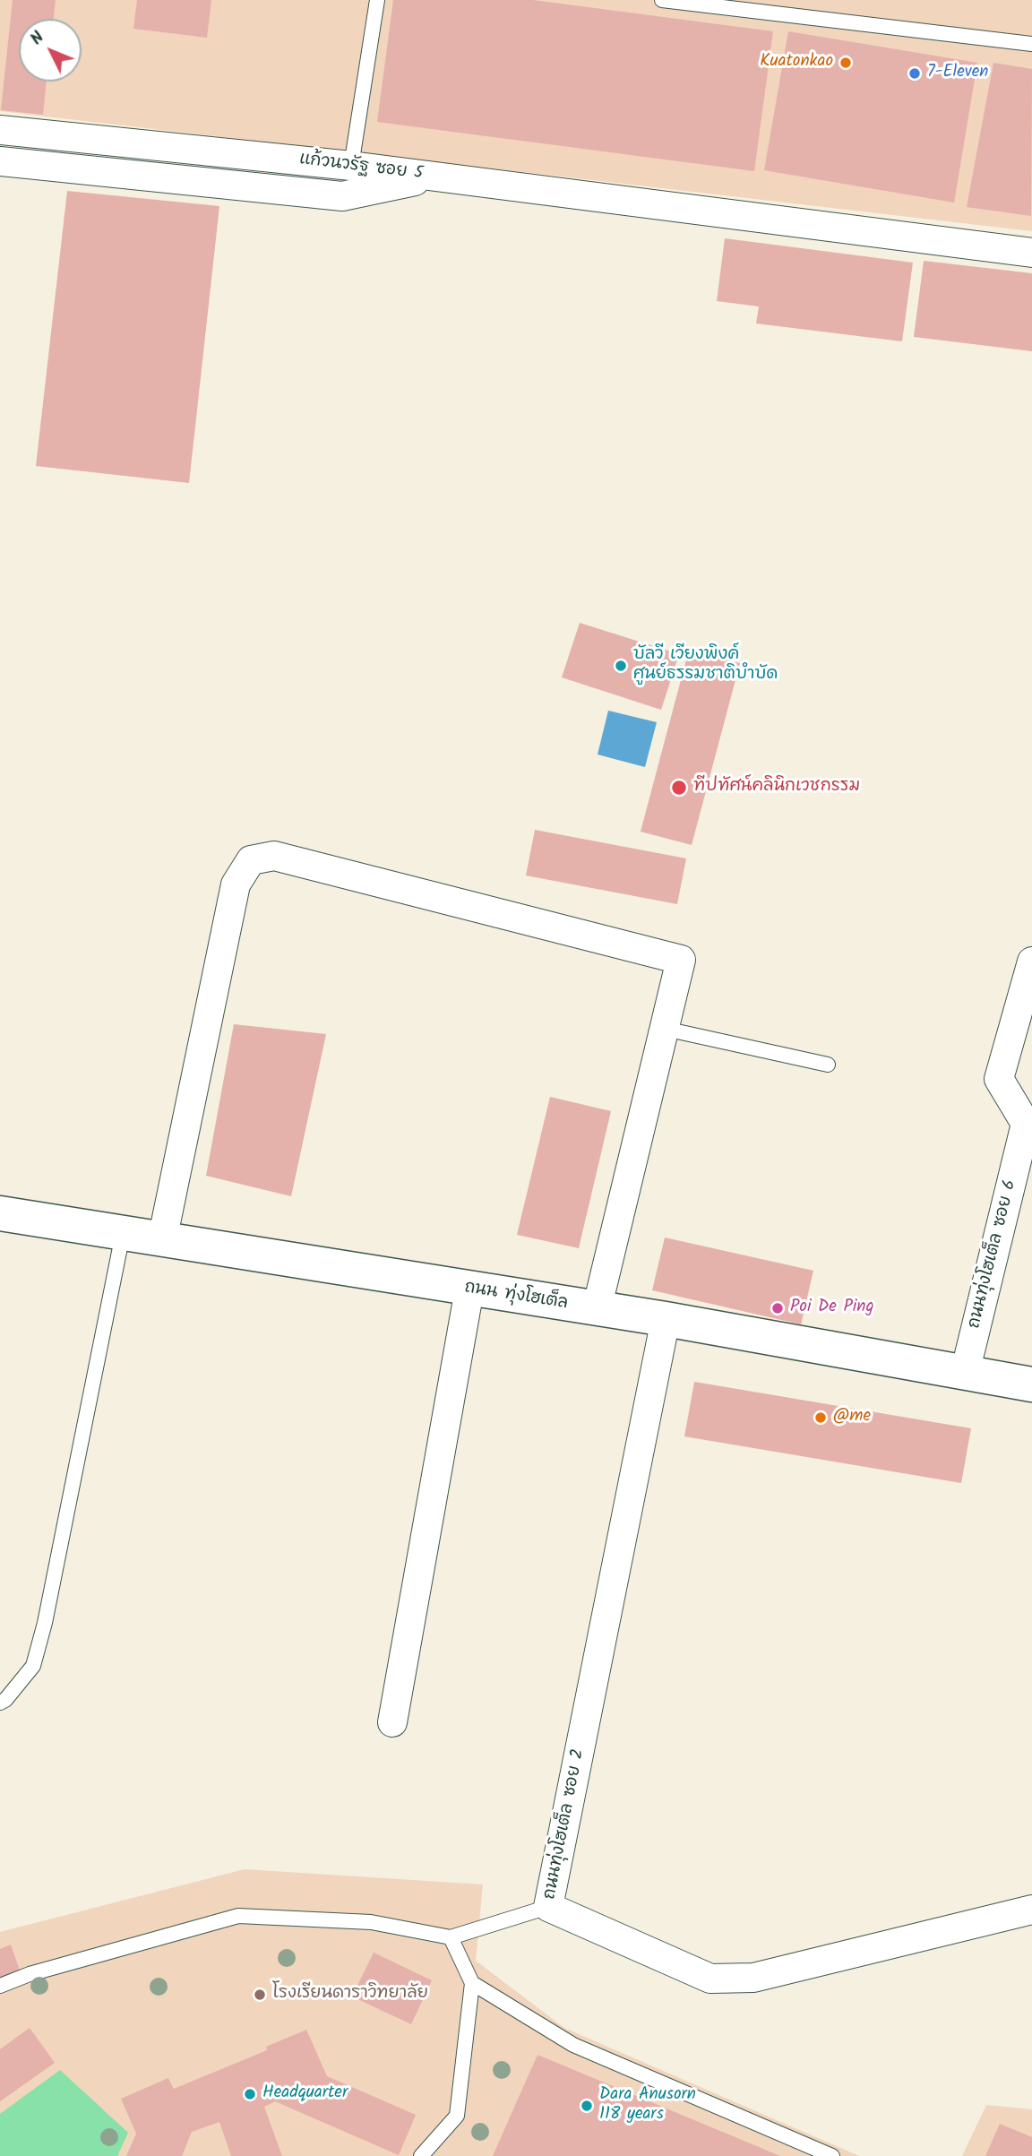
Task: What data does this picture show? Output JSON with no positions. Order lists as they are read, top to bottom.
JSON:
{
  "streets": {
    "street": [
      "แก้วนวรัฐ ซอย 5",
      "ถนนทุ่งโฮเต็ล ซอย 6",
      "ถนน ทุ่งโฮเต็ล",
      "ถนนทุ่งโฮเต็ล ซอย 2"
    ]
  },
  "crossings": [
    ["ถนนทุ่งโฮเต็ล ซอย 6", "ถนน ทุ่งโฮเต็ล"],
    ["ถนน ทุ่งโฮเต็ล", "ถนนทุ่งโฮเต็ล ซอย 2"]
  ],
  "places": [
    "Kuatonkao",
    "7-Eleven",
    "บัลวี เวียงพิงค์ ศูนย์ธรรมชาติบำบัด",
    "ทีปทัศน์คลินิกเวชกรรม",
    "Poi De Ping",
    "@me",
    "โรงเรียนดาราวิทยาลัย",
    "Headquarter",
    "Dara Anusorn 118 years"
  ],
  "north": "top left"
}
